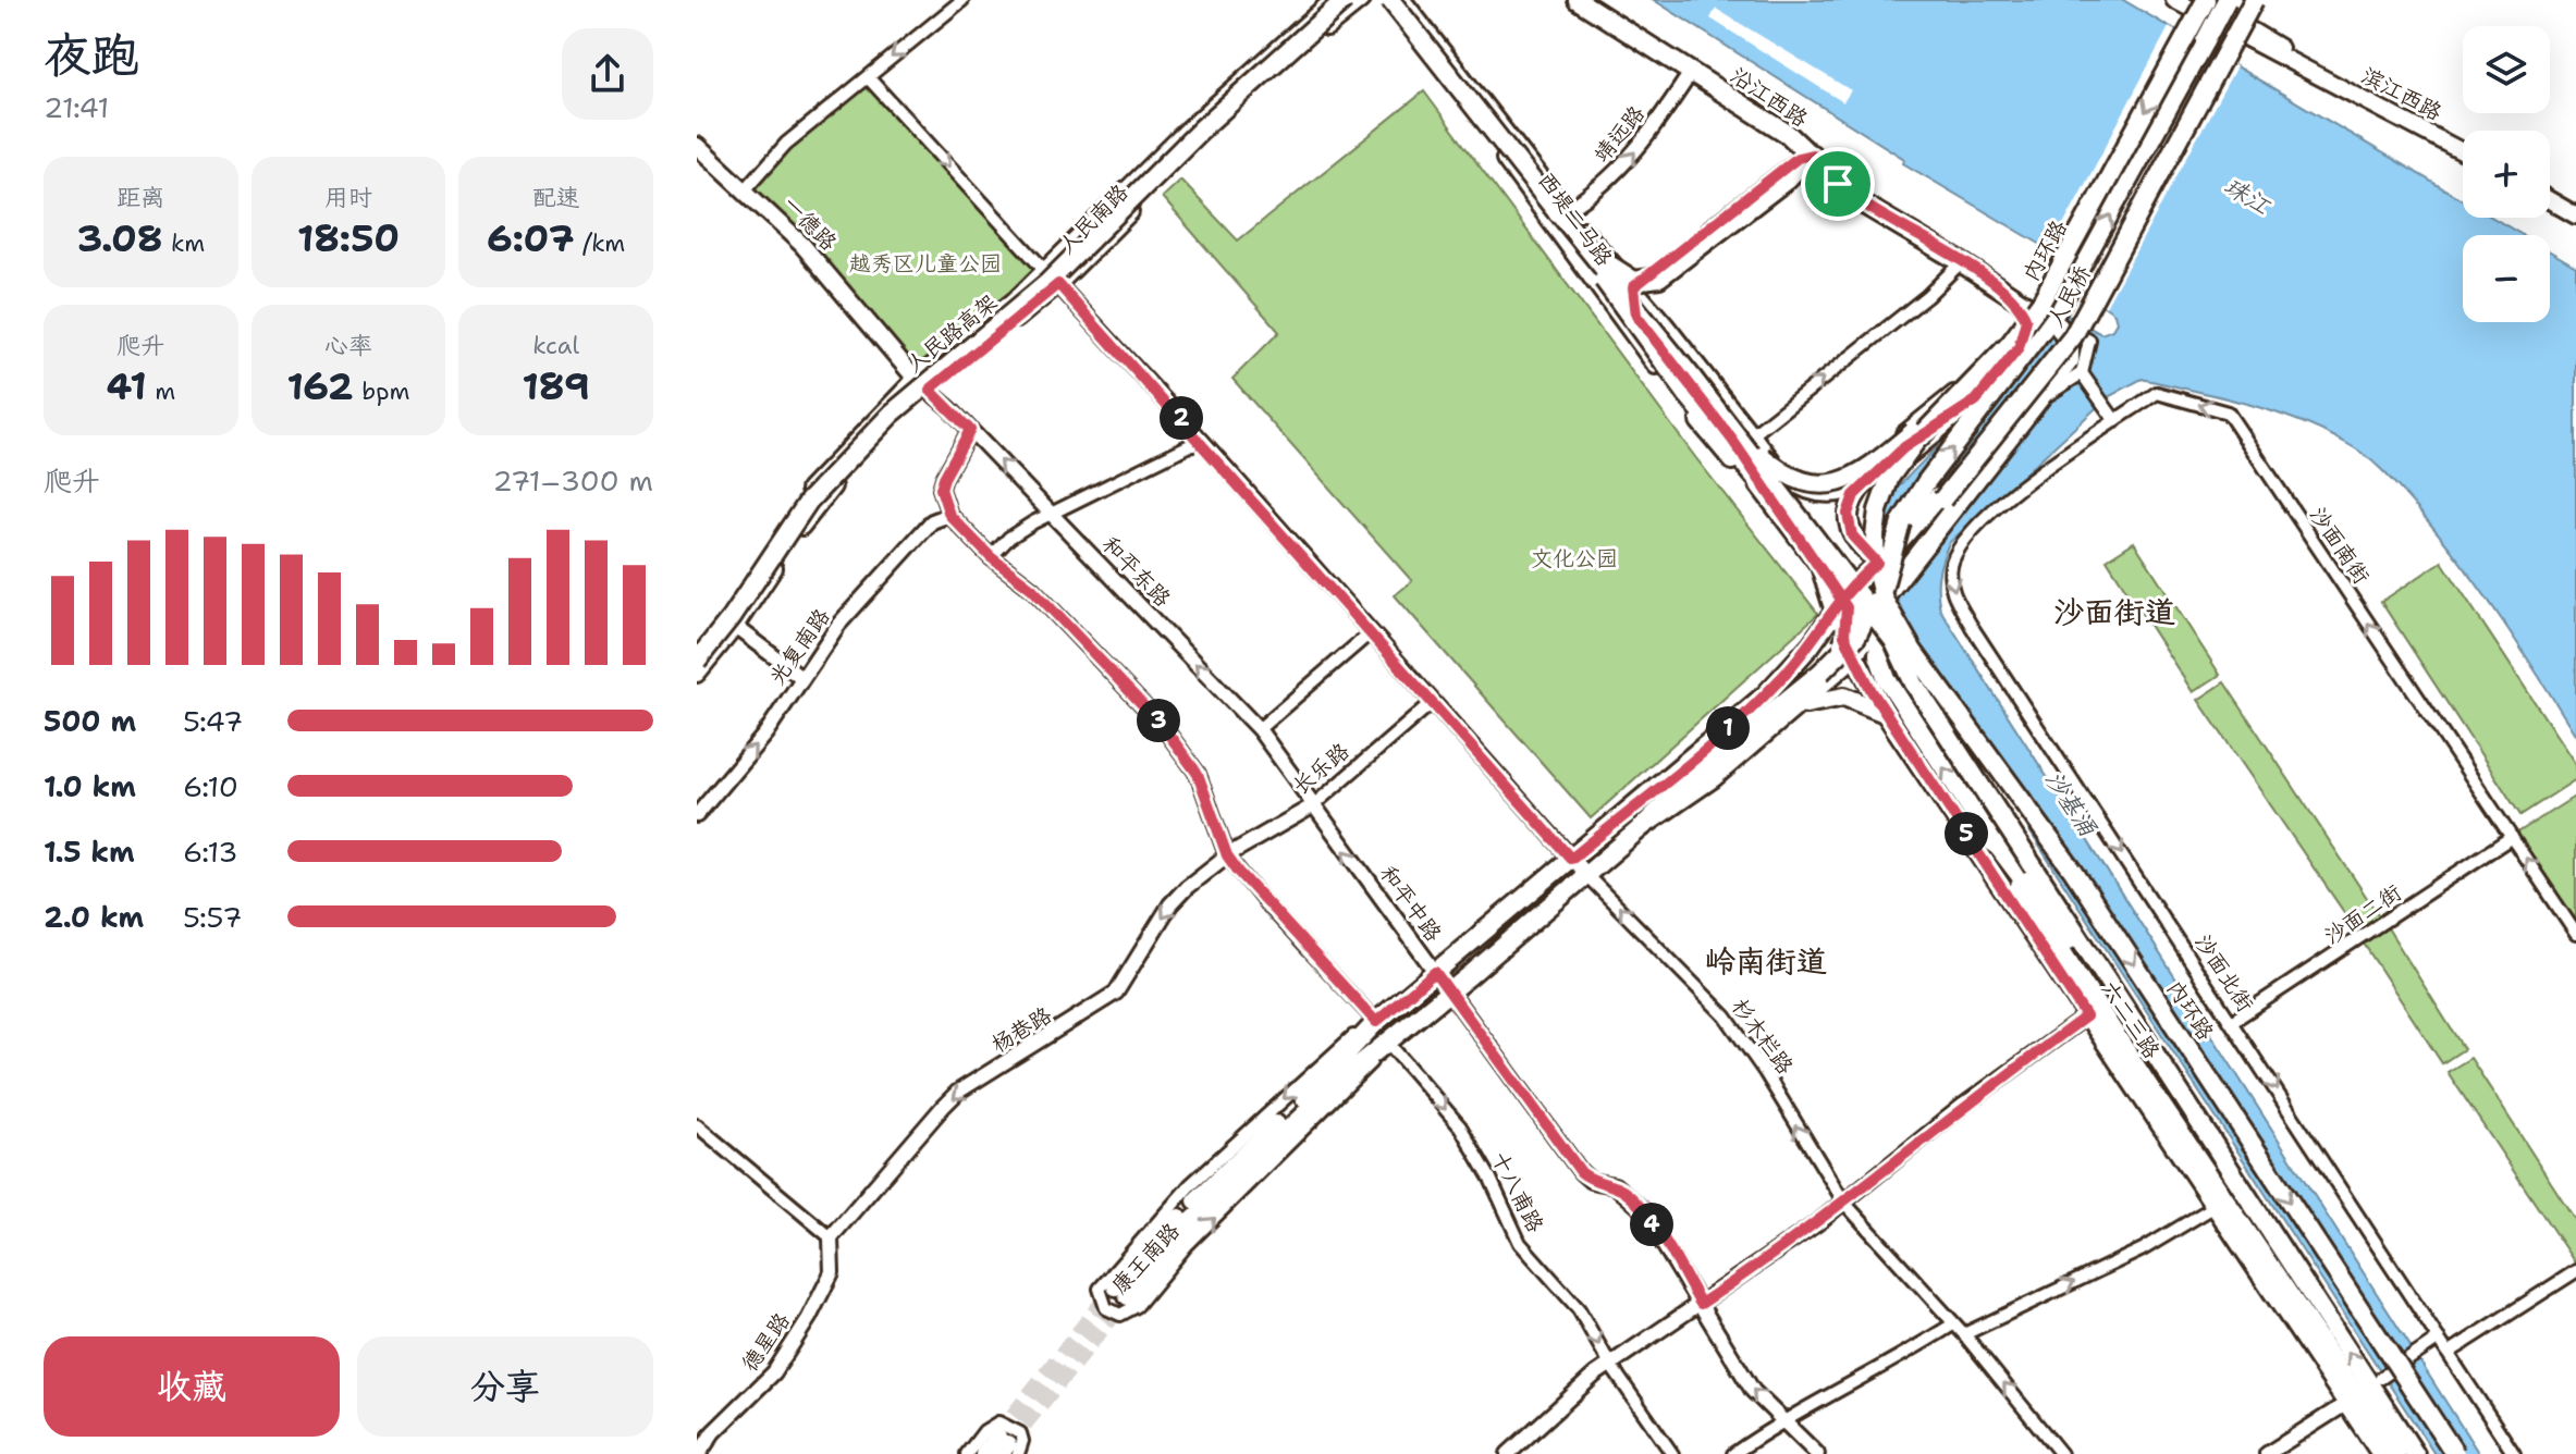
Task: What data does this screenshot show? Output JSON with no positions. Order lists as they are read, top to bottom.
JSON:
{
  "streets": {
    "main road": [
      "滨江西路",
      "沿江西路",
      "人民南路",
      "西堤二马路",
      "一德路",
      "内环路",
      "人民桥",
      "人民路高架",
      "六二三路",
      "康王南路"
    ],
    "street": [
      "靖远路",
      "沙面南街",
      "和平东路",
      "光复南路",
      "长乐路",
      "和平中路",
      "沙面二街",
      "沙面北街",
      "杨巷路",
      "杉木栏路",
      "十八甫路",
      "德星路"
    ]
  },
  "crossings": [
    ["沿江西路", "靖远路"],
    ["沿江西路", "内环路"],
    ["靖远路", "西堤二马路"],
    ["人民南路", "一德路"],
    ["人民南路", "和平东路"],
    ["西堤二马路", "六二三路"],
    ["一德路", "和平东路"],
    ["人民桥", "六二三路"],
    ["人民桥", "康王南路"],
    ["沙面南街", "沙面二街"],
    ["沙面南街", "沙面北街"],
    ["和平东路", "长乐路"],
    ["和平东路", "和平中路"],
    ["长乐路", "和平中路"],
    ["长乐路", "杨巷路"],
    ["和平中路", "康王南路"],
    ["沙面二街", "沙面北街"],
    ["杨巷路", "德星路"],
    ["杉木栏路", "康王南路"],
    ["十八甫路", "康王南路"]
  ],
  "one_way": [
    "沙面南街",
    "光复南路",
    "沙面北街",
    "杨巷路",
    "杉木栏路",
    "十八甫路"
  ],
  "districts": ["沙面街道", "岭南街道"],
  "water": ["珠江", "沙基涌"],
  "parks": ["越秀区儿童公园", "文化公园"],
  "page": {
    "heading": ["夜跑", "21:41"],
    "map_buttons": ["+", "−"],
    "stats": [
      ["距离", "3.08 km"],
      ["用时", "18:50"],
      ["配速", "6:07 /km"],
      ["爬升", "41 m"],
      ["心率", "162 bpm"],
      ["kcal", "189"]
    ],
    "pins": [
      "2",
      "3",
      "1",
      "5",
      "4"
    ],
    "chart": ["爬升", "271–300 m"],
    "list": [
      {
        "name": "500 m",
        "note": "5:47"
      },
      {
        "name": "1.0 km",
        "note": "6:10"
      },
      {
        "name": "1.5 km",
        "note": "6:13"
      },
      {
        "name": "2.0 km",
        "note": "5:57"
      }
    ],
    "buttons": ["收藏", "分享"]
  }
}
